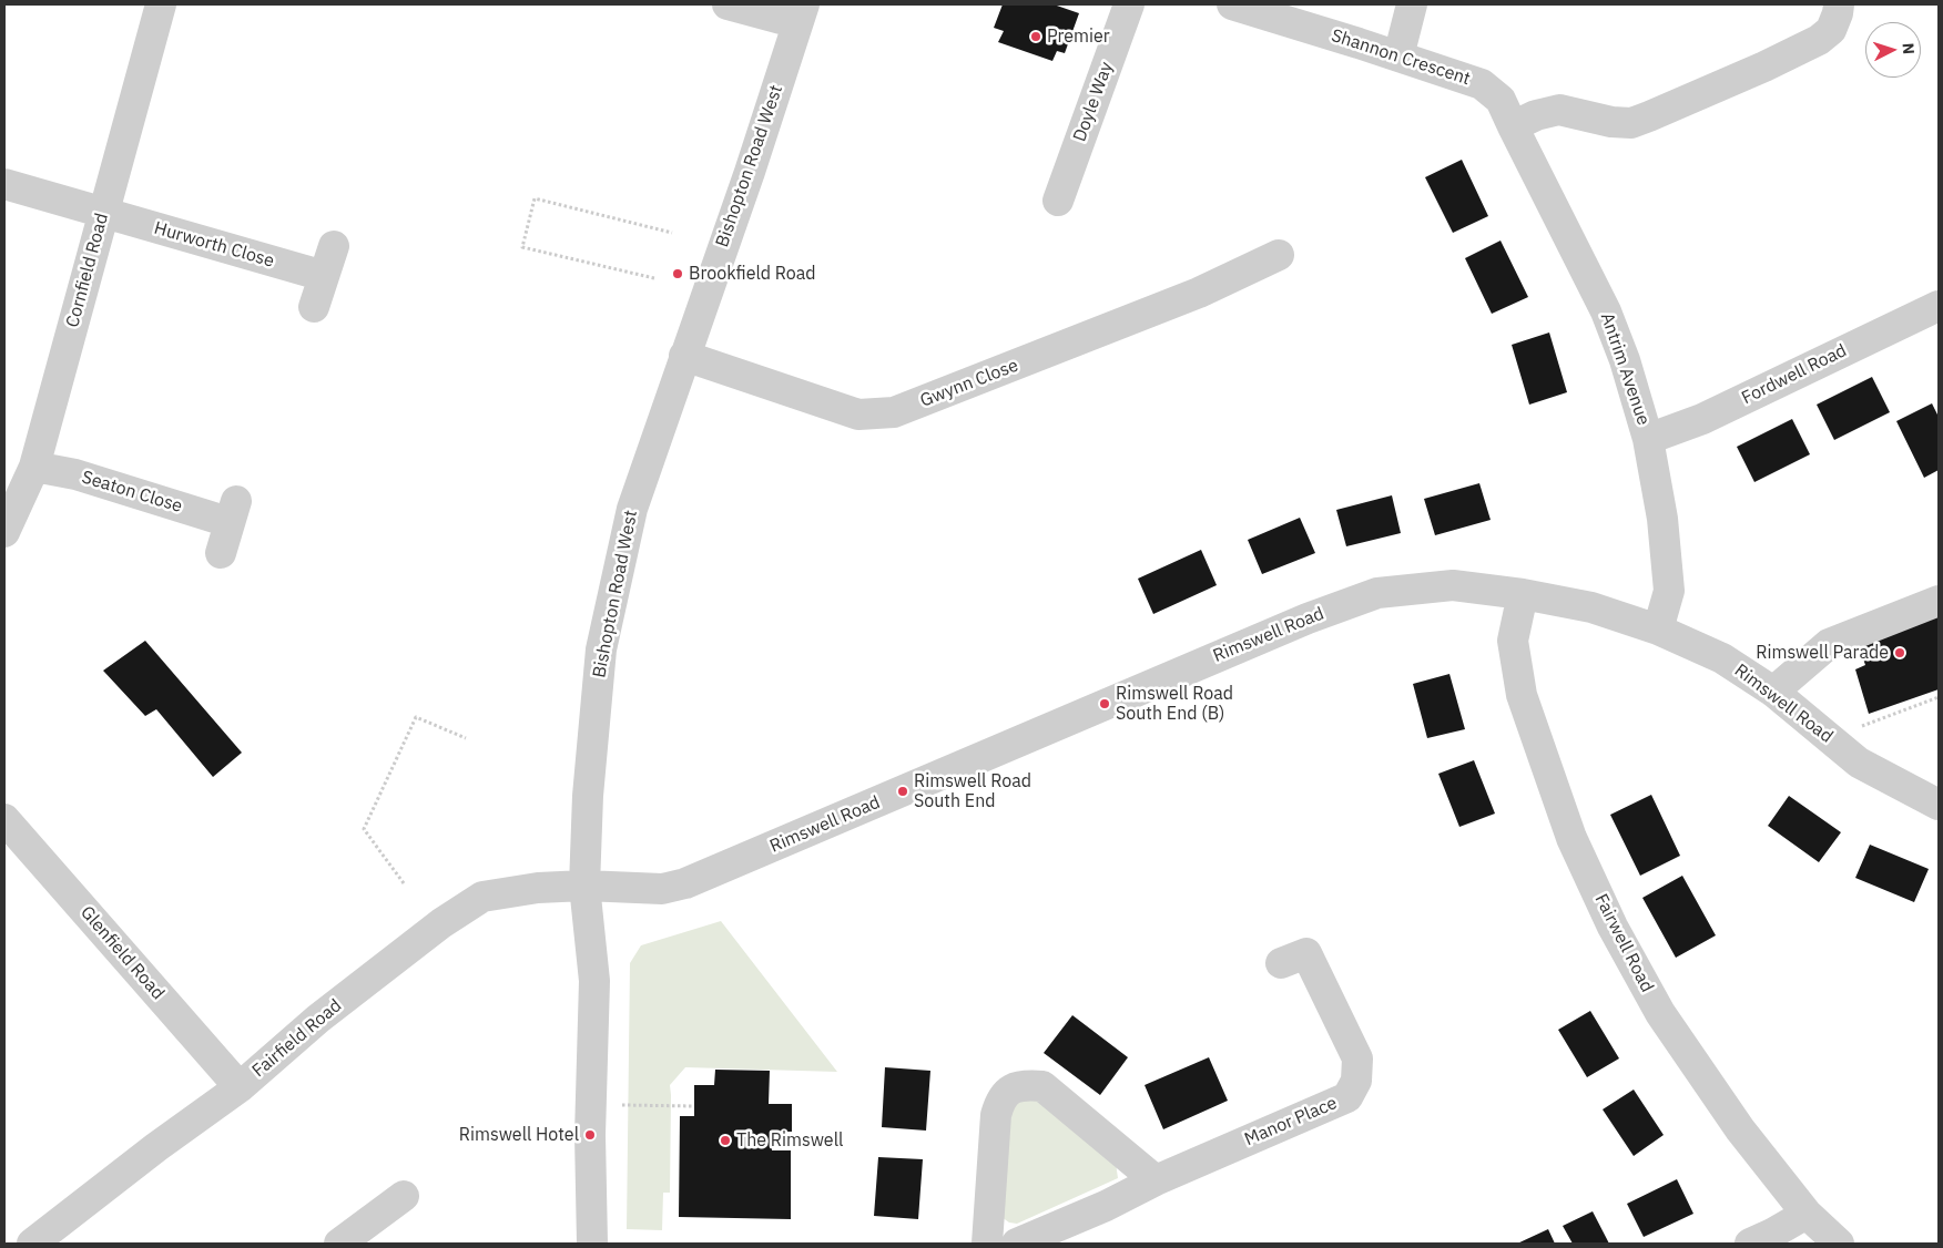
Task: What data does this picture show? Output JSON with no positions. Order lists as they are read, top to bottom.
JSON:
{
  "streets": {
    "street": [
      "Shannon Crescent",
      "Doyle Way",
      "Bishopton Road West",
      "Hurworth Close",
      "Cornfield Road",
      "Antrim Avenue",
      "Fordwell Road",
      "Gwynn Close",
      "Seaton Close",
      "Rimswell Road",
      "Fairwell Road",
      "Glenfield Road",
      "Fairfield Road",
      "Manor Place"
    ]
  },
  "crossings": [
    ["Shannon Crescent", "Antrim Avenue"],
    ["Bishopton Road West", "Gwynn Close"],
    ["Bishopton Road West", "Rimswell Road"],
    ["Bishopton Road West", "Fairfield Road"],
    ["Hurworth Close", "Cornfield Road"],
    ["Cornfield Road", "Seaton Close"],
    ["Antrim Avenue", "Fordwell Road"],
    ["Antrim Avenue", "Rimswell Road"],
    ["Rimswell Road", "Fairwell Road"],
    ["Rimswell Road", "Fairfield Road"],
    ["Glenfield Road", "Fairfield Road"]
  ],
  "places": [
    "Premier",
    "Brookfield Road",
    "Rimswell Parade",
    "Rimswell Road South End (B)",
    "Rimswell Road South End",
    "Rimswell Hotel",
    "The Rimswell"
  ],
  "north": "right"
}
